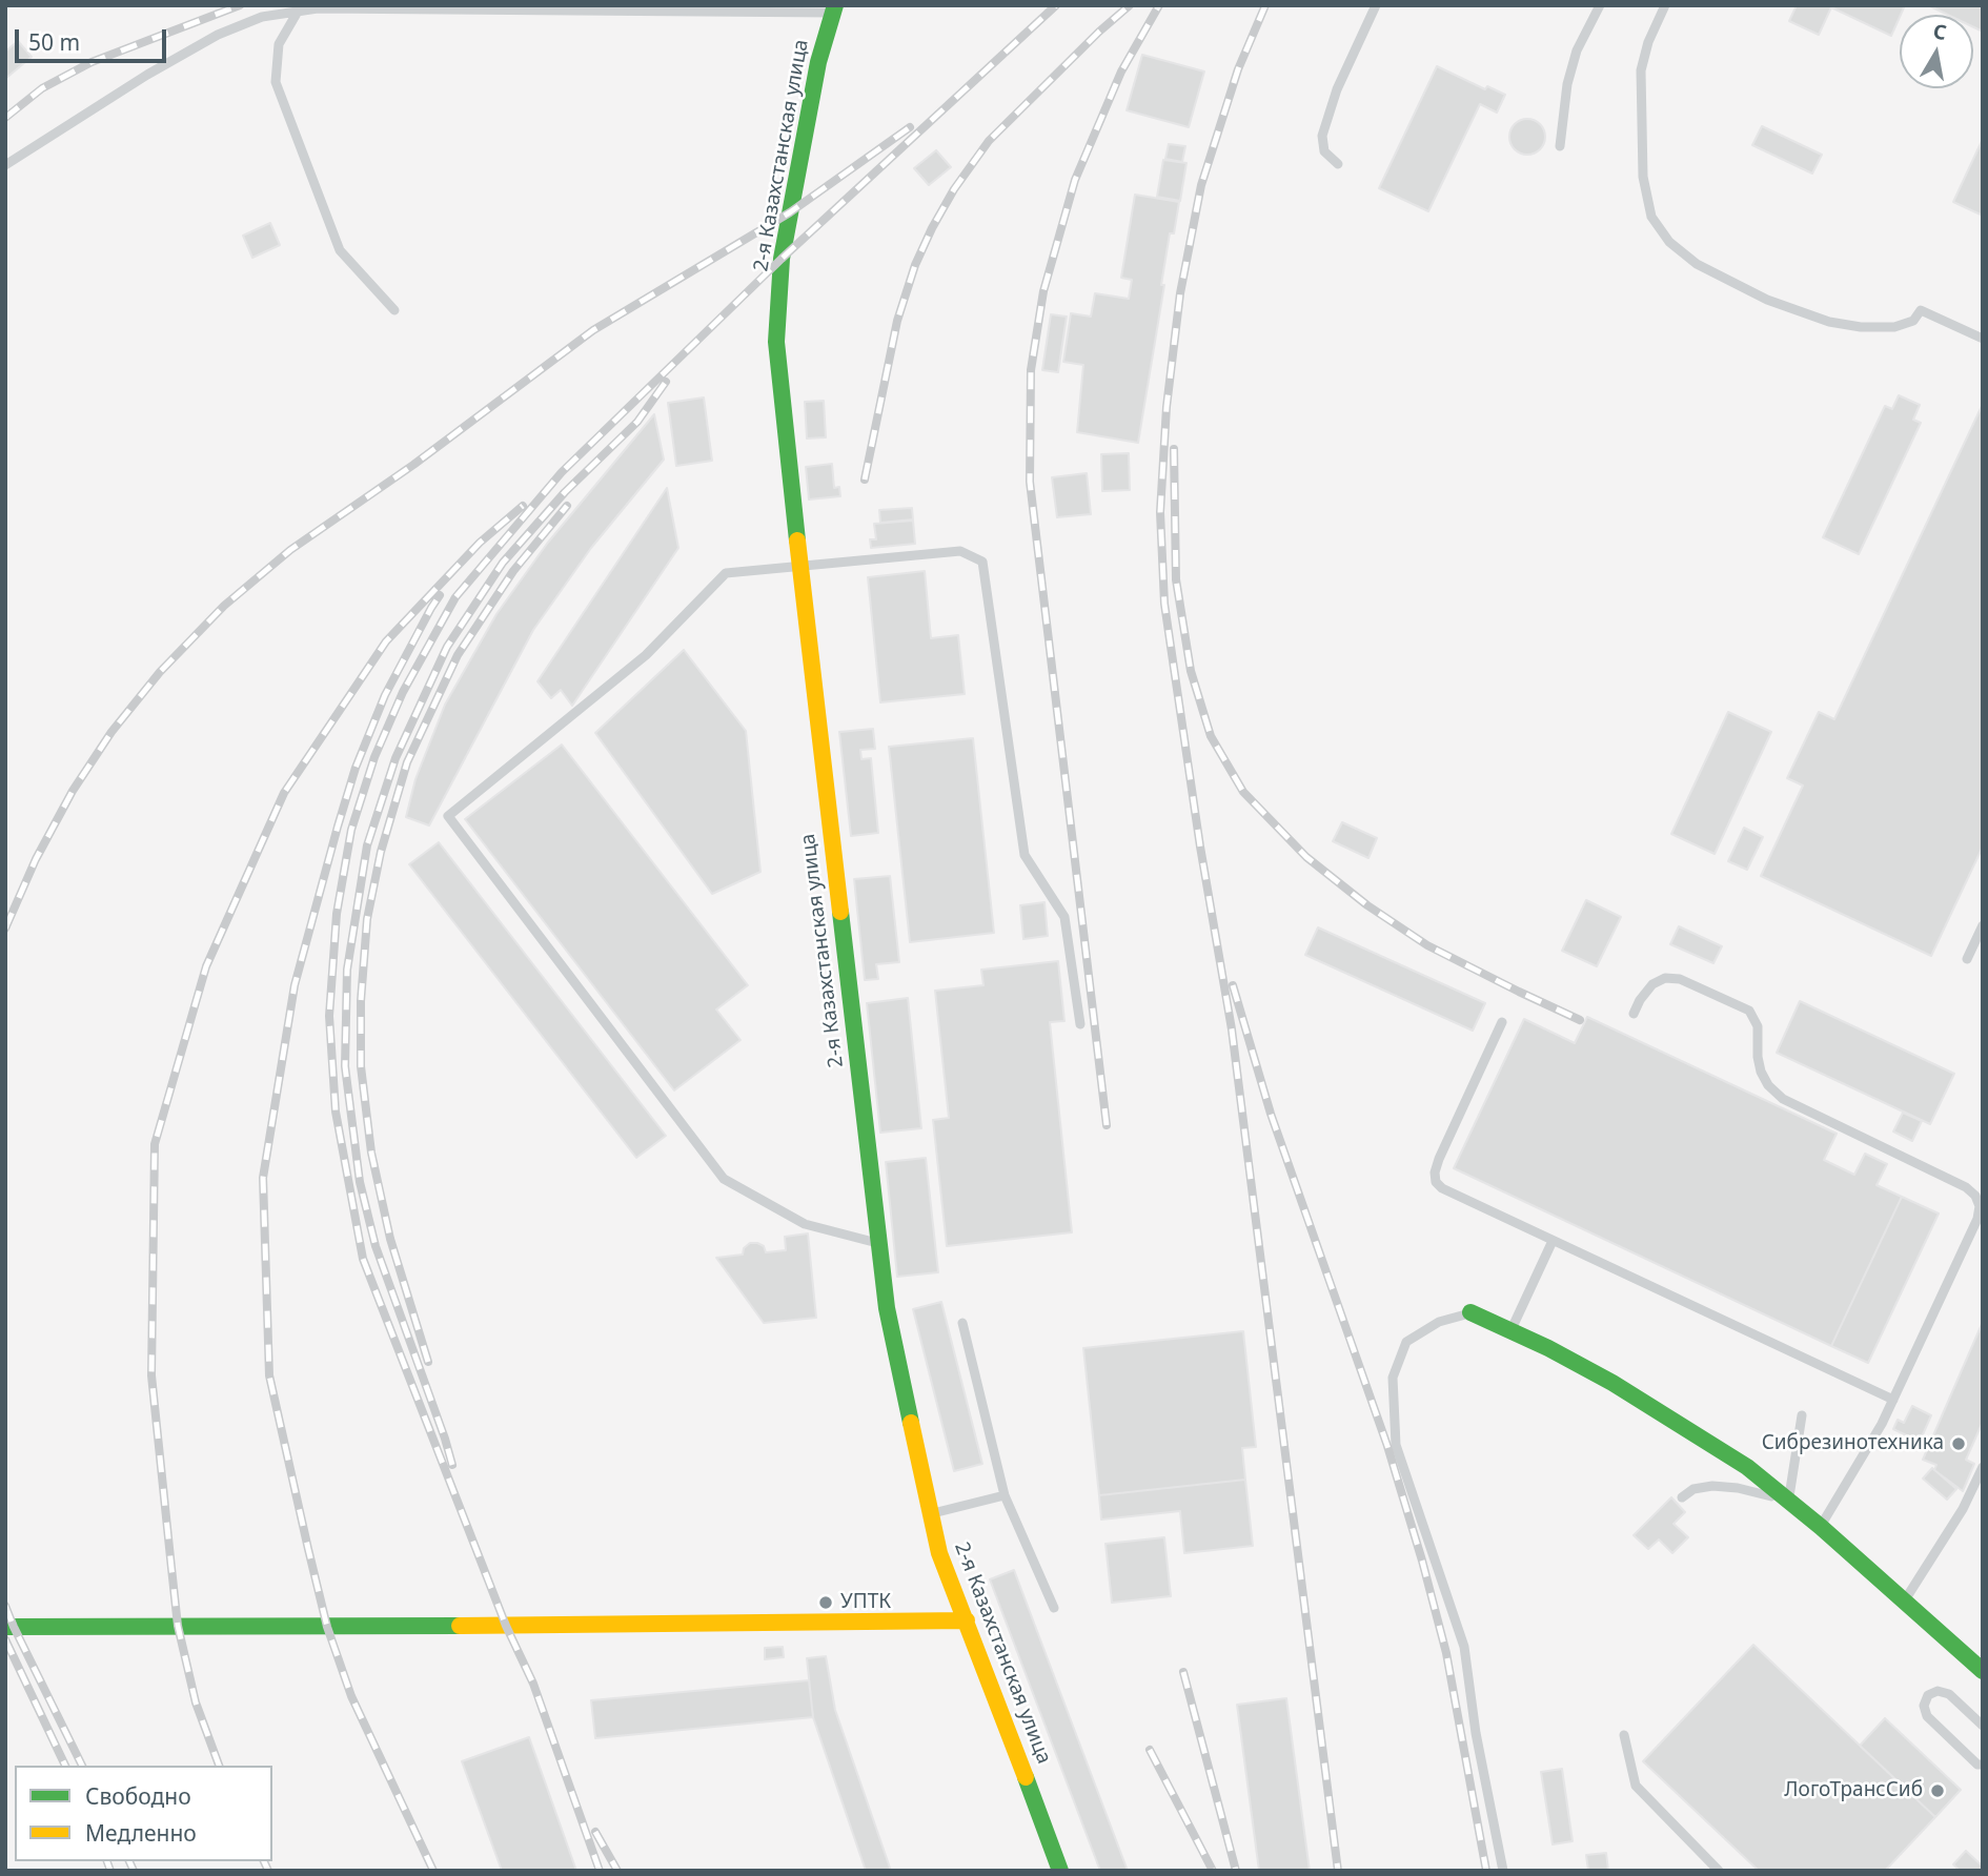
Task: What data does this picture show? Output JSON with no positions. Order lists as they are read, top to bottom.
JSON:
{
  "streets": {
    "street": ["2-я Казахстанская улица"]
  },
  "places": ["Сибрезинотехника", "УПТК", "ЛогоТрансСиб"],
  "legend": ["Свободно", "Медленно"],
  "scale_bar": "50 m",
  "north": "top"
}
